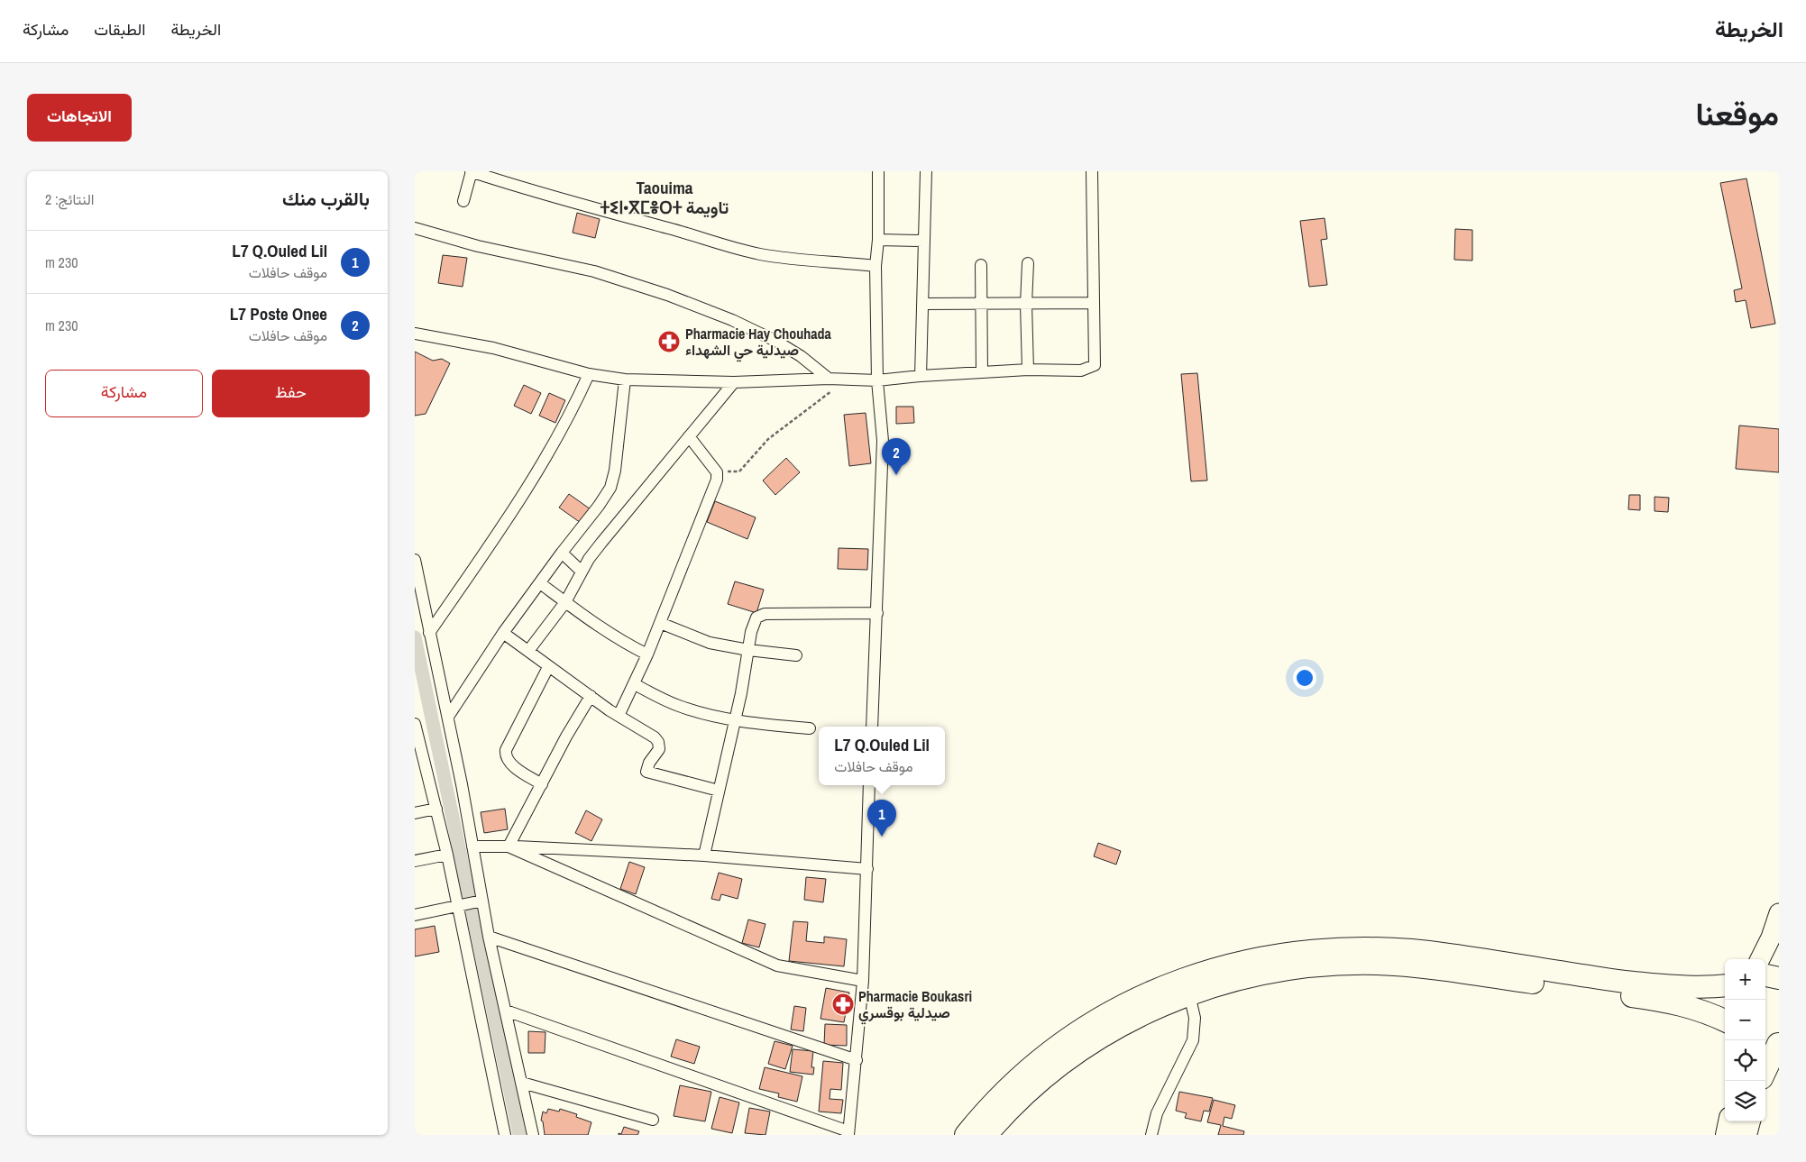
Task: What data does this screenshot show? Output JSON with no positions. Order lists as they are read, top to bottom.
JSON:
{
  "districts": ["Taouima ⵜⵉⵏ•ⴳⵎⴻⵔⵜ تاويمة"],
  "places": {
    "pharmacy": ["Pharmacie Hay Chouhada صيدلية حي الشهداء", "Pharmacie Boukasri صيدلية بوقسري"]
  },
  "page": {
    "header": "الخريطة",
    "nav": ["الخريطة", "الطبقات", "مشاركة"],
    "title": "موقعنا",
    "buttons": [
      "الاتجاهات",
      ["حفظ", "مشاركة"]
    ],
    "heading": ["بالقرب منك", "النتائج: 2"],
    "list": [
      {
        "mark": "1",
        "name": "L7 Q.Ouled Lil",
        "note": "موقف حافلات",
        "value": "230 m"
      },
      {
        "mark": "2",
        "name": "L7 Poste Onee",
        "note": "موقف حافلات",
        "value": "230 m"
      }
    ],
    "pins": ["2", "1"],
    "popup": ["L7 Q.Ouled Lil", "موقف حافلات"],
    "map_buttons": ["+", "−"]
  }
}
